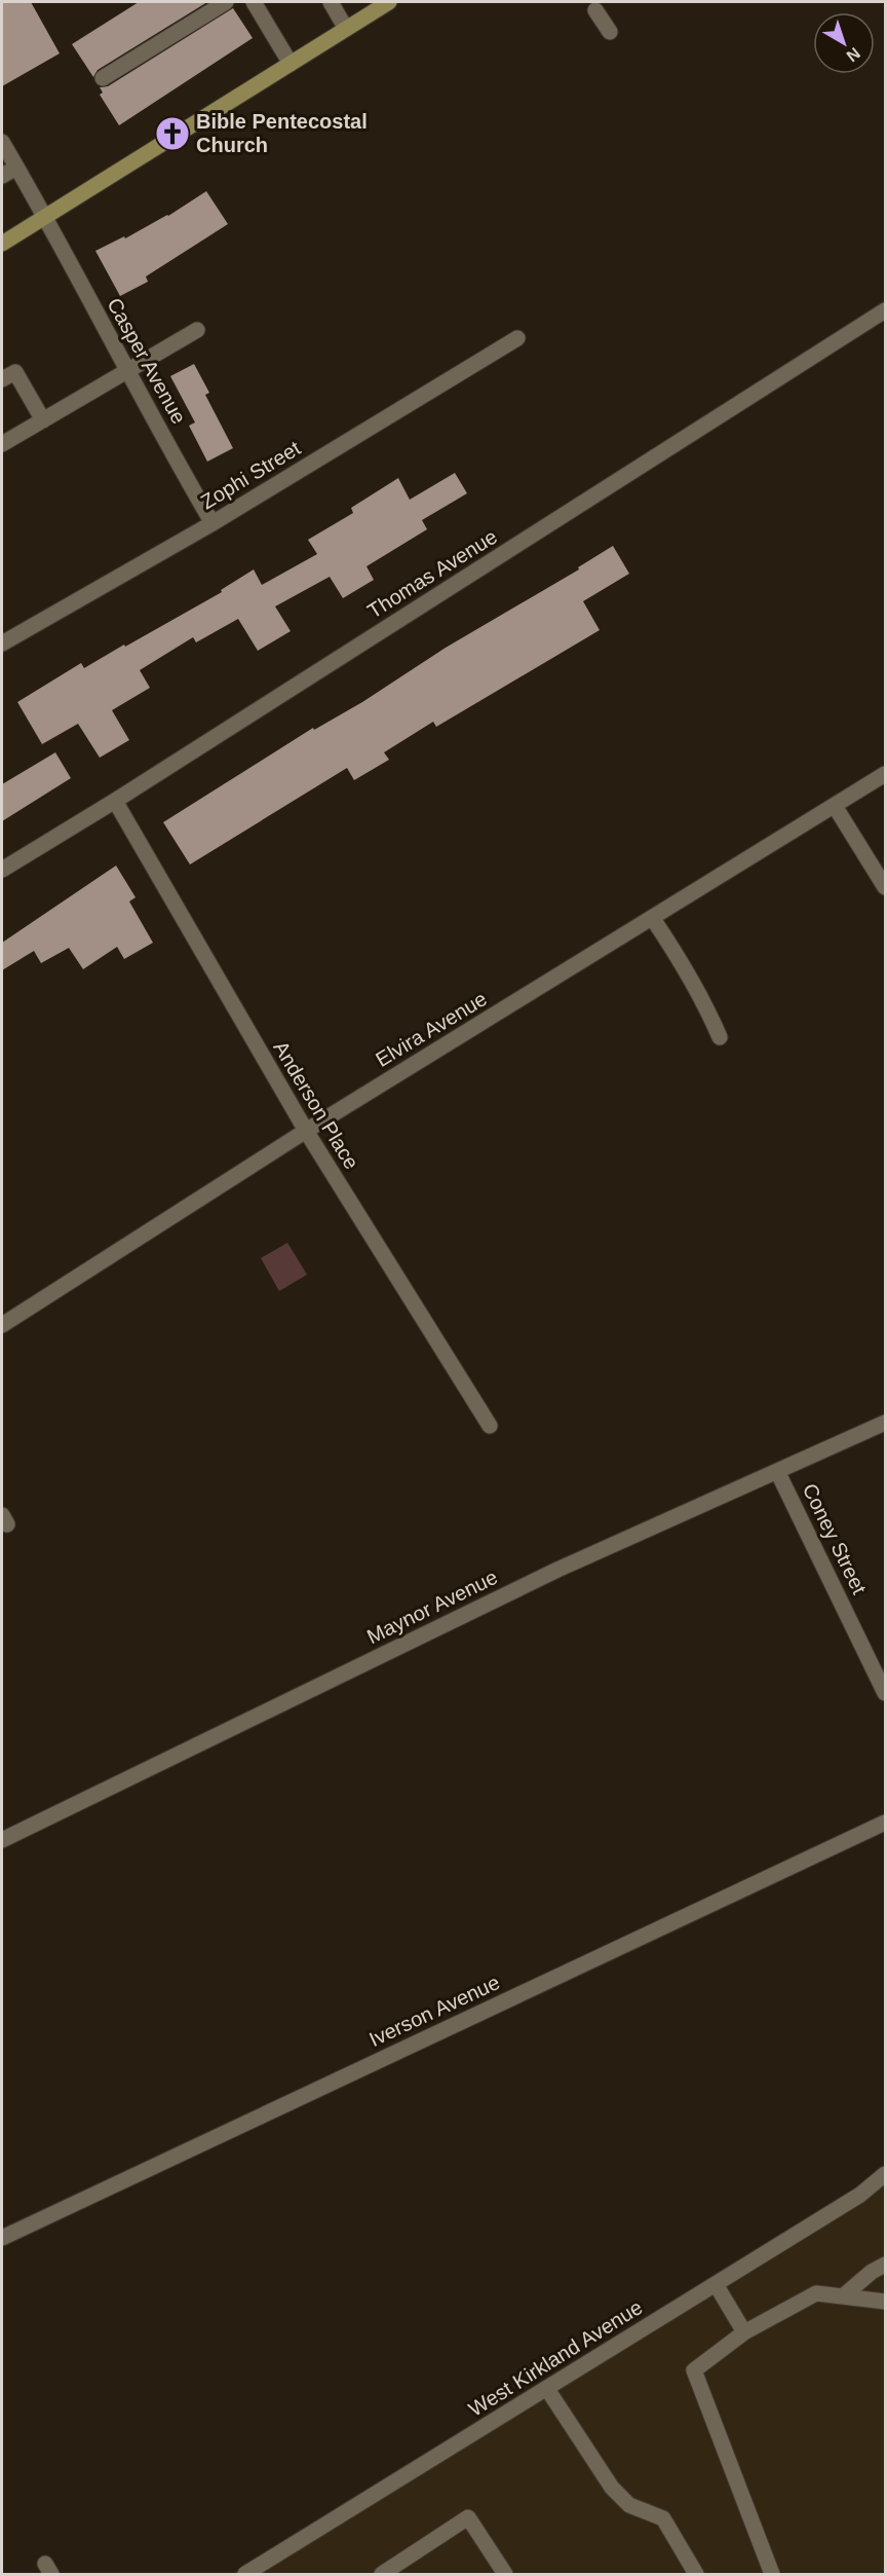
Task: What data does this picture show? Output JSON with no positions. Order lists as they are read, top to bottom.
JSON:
{
  "streets": {
    "street": [
      "Casper Avenue",
      "Zophi Street",
      "Thomas Avenue",
      "Elvira Avenue",
      "Anderson Place",
      "Coney Street",
      "Maynor Avenue",
      "Iverson Avenue",
      "West Kirkland Avenue"
    ]
  },
  "crossings": [
    ["Casper Avenue", "Zophi Street"],
    ["Thomas Avenue", "Anderson Place"],
    ["Elvira Avenue", "Anderson Place"],
    ["Coney Street", "Maynor Avenue"]
  ],
  "places": {
    "church": ["Bible Pentecostal Church"]
  },
  "north": "bottom right"
}
